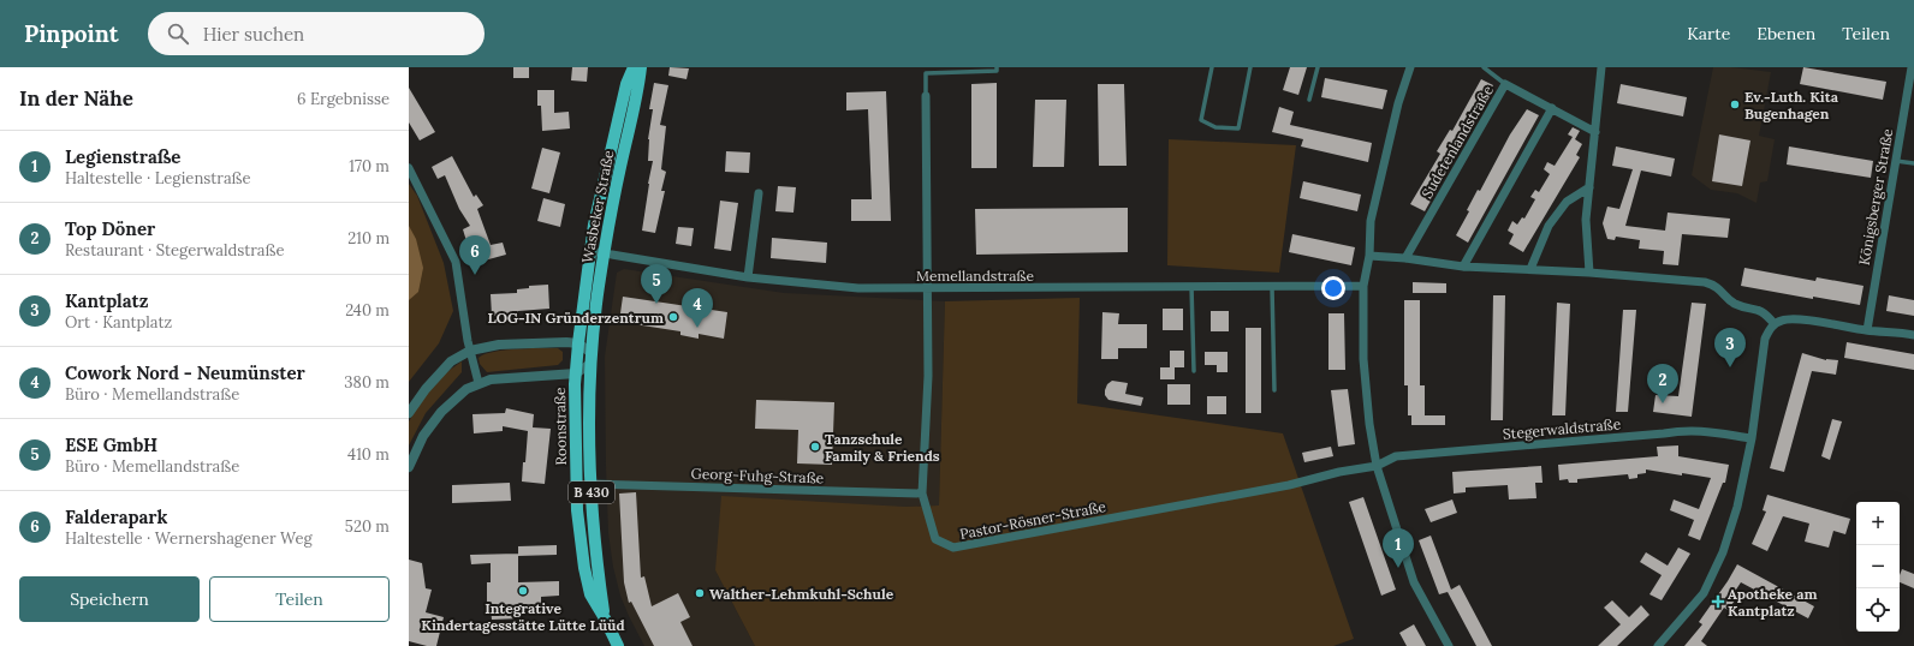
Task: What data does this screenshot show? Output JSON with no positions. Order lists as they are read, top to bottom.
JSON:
{
  "streets": {
    "main road": ["Wasbeker Straße", "Roonstraße", "B 430"],
    "street": [
      "Sudetenlandstraße",
      "Königsberger Straße",
      "Memellandstraße",
      "Stegerwaldstraße",
      "Georg-Fuhg-Straße",
      "Pastor-Rösner-Straße"
    ]
  },
  "crossings": [
    ["Wasbeker Straße", "Memellandstraße"],
    ["Wasbeker Straße", "Roonstraße"],
    ["Memellandstraße", "Pastor-Rösner-Straße"],
    ["Roonstraße", "Georg-Fuhg-Straße"],
    ["Stegerwaldstraße", "Pastor-Rösner-Straße"],
    ["Georg-Fuhg-Straße", "Pastor-Rösner-Straße"]
  ],
  "places": {
    "other": [
      "Ev.-Luth. Kita Bugenhagen",
      "LOG-IN Gründerzentrum",
      "Tanzschule Family & Friends",
      "Integrative Kindertagesstätte Lütte Lüüd",
      "Walther-Lehmkuhl-Schule"
    ],
    "health": ["Apotheke am Kantplatz"]
  },
  "page": {
    "header": "Pinpoint",
    "search": "Hier suchen",
    "nav": ["Karte", "Ebenen", "Teilen"],
    "heading": ["In der Nähe", "6 Ergebnisse"],
    "list": [
      {
        "mark": "1",
        "name": "Legienstraße",
        "note": "Haltestelle · Legienstraße",
        "value": "170 m"
      },
      {
        "mark": "2",
        "name": "Top Döner",
        "note": "Restaurant · Stegerwaldstraße",
        "value": "210 m"
      },
      {
        "mark": "3",
        "name": "Kantplatz",
        "note": "Ort · Kantplatz",
        "value": "240 m"
      },
      {
        "mark": "4",
        "name": "Cowork Nord - Neumünster",
        "note": "Büro · Memellandstraße",
        "value": "380 m"
      },
      {
        "mark": "5",
        "name": "ESE GmbH",
        "note": "Büro · Memellandstraße",
        "value": "410 m"
      },
      {
        "mark": "6",
        "name": "Falderapark",
        "note": "Haltestelle · Wernershagener Weg",
        "value": "520 m"
      }
    ],
    "pins": [
      "6",
      "5",
      "4",
      "3",
      "2",
      "1"
    ],
    "map_buttons": ["+", "−"],
    "buttons": ["Speichern", "Teilen"]
  }
}
